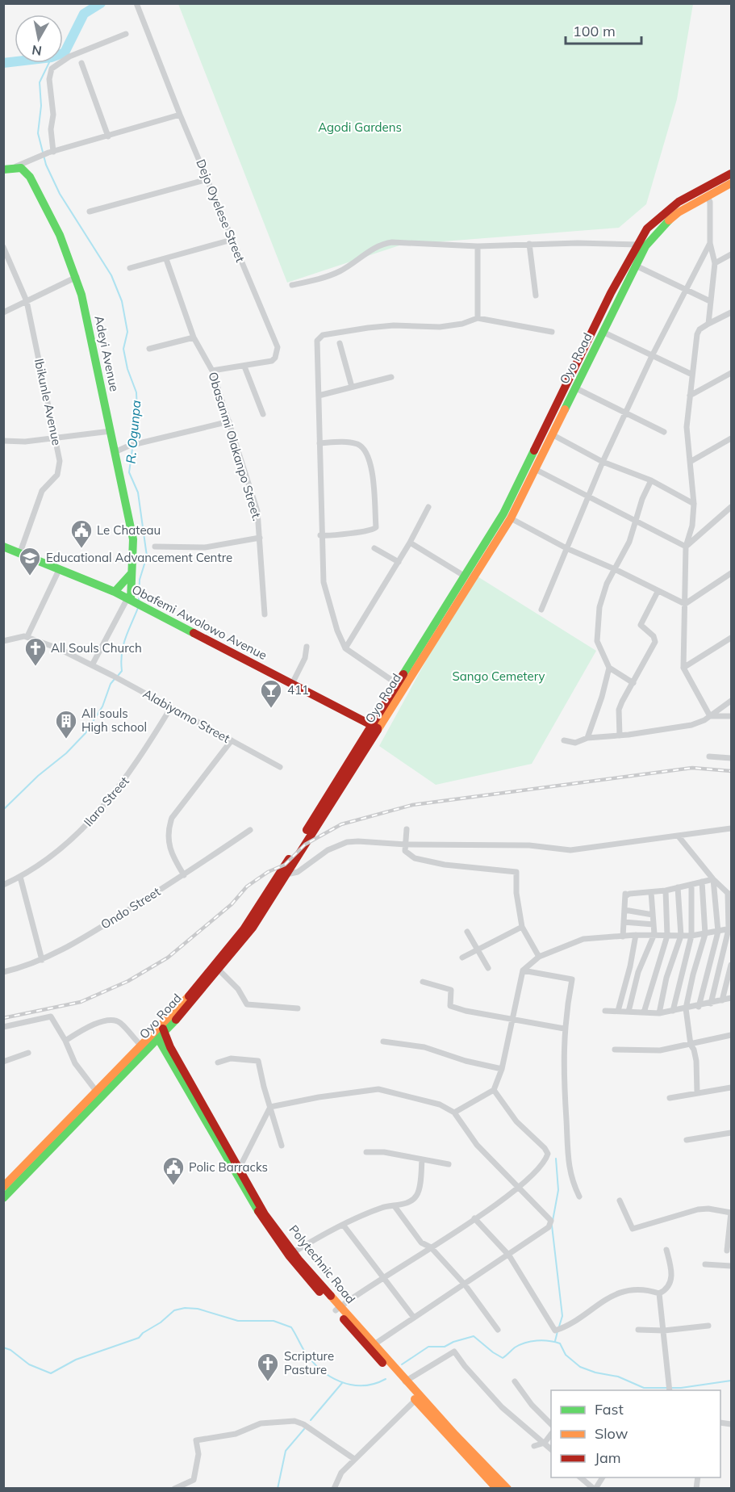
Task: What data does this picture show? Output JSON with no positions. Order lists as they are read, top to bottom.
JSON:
{
  "streets": {
    "main road": [
      "Adeyi Avenue",
      "Oyo Road",
      "Obafemi Awolowo Avenue",
      "Polytechnic Road"
    ],
    "street": [
      "Dejo Oyelese Street",
      "Ibikunle Avenue",
      "Obasanmi Olakanpo Street.",
      "Alabiyamo Street",
      "Ilaro Street",
      "Ondo Street"
    ]
  },
  "crossings": [
    ["Dejo Oyelese Street", "Obasanmi Olakanpo Street."],
    ["Adeyi Avenue", "Obafemi Awolowo Avenue"],
    ["Oyo Road", "Obafemi Awolowo Avenue"],
    ["Oyo Road", "Polytechnic Road"],
    ["Ibikunle Avenue", "Obafemi Awolowo Avenue"],
    ["Alabiyamo Street", "Ilaro Street"]
  ],
  "water": ["R. Ogunpa"],
  "parks": ["Agodi Gardens", "Sango Cemetery"],
  "places": {
    "public building": ["Le Chateau", "Polic Barracks"],
    "school or university": ["Educational Advancement Centre"],
    "church": ["All Souls Church", "Scripture Pasture"],
    "bar": ["411"],
    "building": ["All souls High school"]
  },
  "legend": ["Fast", "Slow", "Jam"],
  "scale_bar": "100 m",
  "north": "bottom"
}
